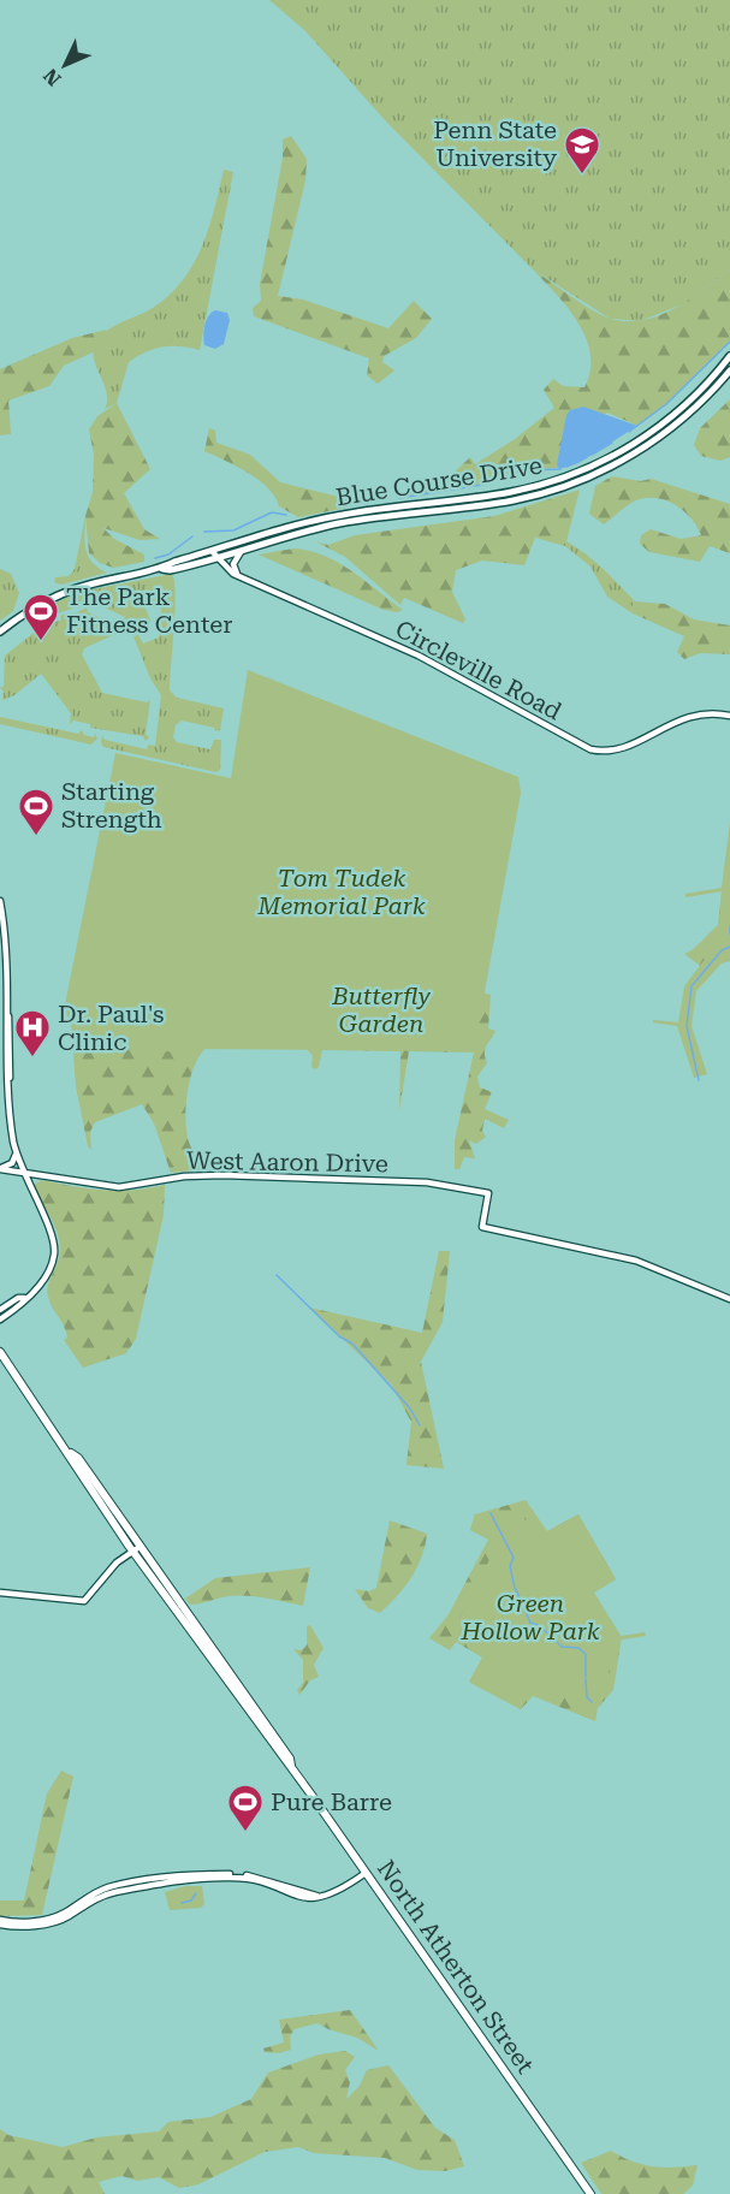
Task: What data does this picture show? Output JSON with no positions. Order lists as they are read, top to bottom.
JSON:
{
  "streets": {
    "main road": ["Blue Course Drive", "North Atherton Street"],
    "street": ["Circleville Road", "West Aaron Drive"]
  },
  "crossings": [
    ["Blue Course Drive", "Circleville Road"]
  ],
  "parks": ["Tom Tudek Memorial Park", "Butterfly Garden", "Green Hollow Park"],
  "places": {
    "school or university": ["Penn State University"],
    "sports": ["The Park Fitness Center", "Starting Strength", "Pure Barre"],
    "hospital": ["Dr. Paul's Clinic"]
  },
  "north": "bottom left"
}
